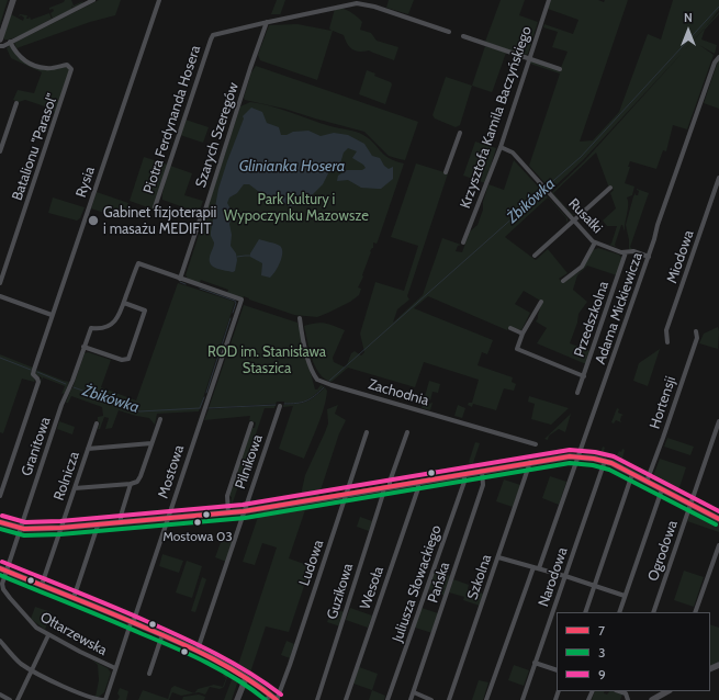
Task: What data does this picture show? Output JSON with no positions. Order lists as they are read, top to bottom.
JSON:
{
  "streets": {
    "street": [
      "Krzysztofa Kamila Baczyńskiego",
      "Piotra Ferdynanda Hosera",
      "Szarych Szeregów",
      "Batalionu \"Parasol\"",
      "Rysia",
      "Rusałki",
      "Miodowa",
      "Adama Mickiewicza",
      "Przedszkolna",
      "Zachodnia",
      "Hortensji",
      "Granitowa",
      "Pilnikowa",
      "Mostowa",
      "Rolnicza",
      "Ogrodowa",
      "Ludowa",
      "Szkolna",
      "Narodowa",
      "Pańska",
      "Juliusza Słowackiego",
      "Wesoła",
      "Guzikowa",
      "Ołtarzewska"
    ]
  },
  "crossings": [
    ["Krzysztofa Kamila Baczyńskiego", "Rusałki"],
    ["Piotra Ferdynanda Hosera", "Szarych Szeregów"],
    ["Szarych Szeregów", "Mostowa"],
    ["Rusałki", "Adama Mickiewicza"],
    ["Rusałki", "Przedszkolna"],
    ["Granitowa", "Ołtarzewska"],
    ["Mostowa", "Ołtarzewska"]
  ],
  "water": ["Glinianka Hosera", "Żbikówka"],
  "parks": ["Park Kultury i Wypoczynku Mazowsze", "ROD im. Stanisława Staszica"],
  "places": ["Gabinet fizjoterapii i masażu MEDIFIT", "Mostowa 03"],
  "lines": ["transit line 9", "transit line 7", "transit line 3"],
  "legend": ["7", "3", "9"],
  "north": "top"
}
